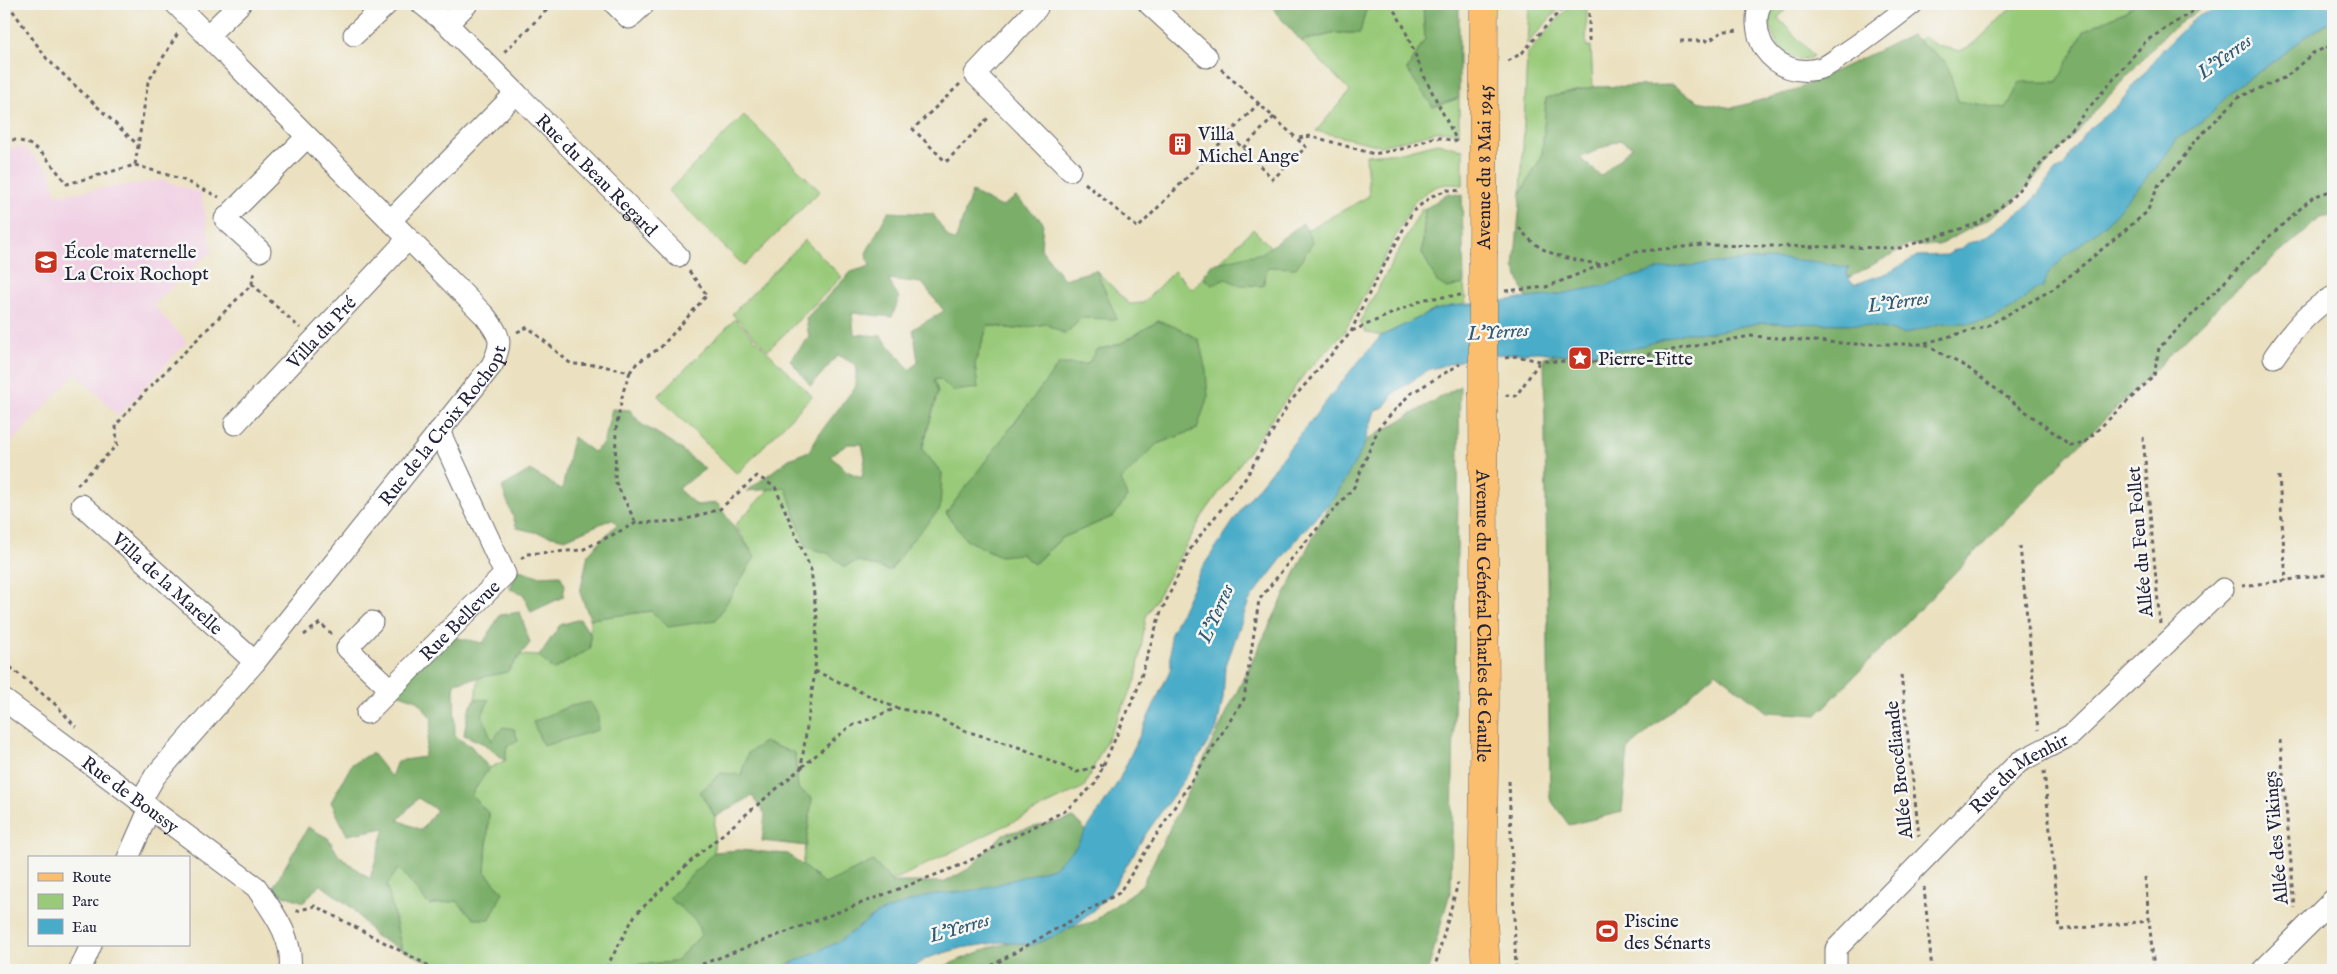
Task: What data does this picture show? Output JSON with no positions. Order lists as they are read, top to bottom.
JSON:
{
  "streets": {
    "main road": ["Avenue du 8 Mai 1945", "Avenue du Général Charles de Gaulle"],
    "street": [
      "Rue du Beau Regard",
      "Villa du Pré",
      "Rue de la Croix Rochopt",
      "Villa de la Marelle",
      "Rue Bellevue",
      "Rue du Menhir",
      "Rue de Boussy"
    ],
    "path": ["Allée du Feu Follet", "Allée Brocéliande", "Allée des Vikings"]
  },
  "crossings": [
    ["Avenue du 8 Mai 1945", "Avenue du Général Charles de Gaulle"],
    ["Villa du Pré", "Rue de la Croix Rochopt"],
    ["Rue de la Croix Rochopt", "Villa de la Marelle"],
    ["Rue de la Croix Rochopt", "Rue Bellevue"],
    ["Rue de la Croix Rochopt", "Rue de Boussy"],
    ["Allée du Feu Follet", "Rue du Menhir"],
    ["Allée Brocéliande", "Rue du Menhir"]
  ],
  "water": ["L'Yerres"],
  "places": {
    "building": ["Villa Michel Ange"],
    "school or university": ["École maternelle La Croix Rochopt"],
    "place": ["Pierre-Fitte"],
    "sports": ["Piscine des Sénarts"]
  },
  "legend": ["Route", "Parc", "Eau"]
}
